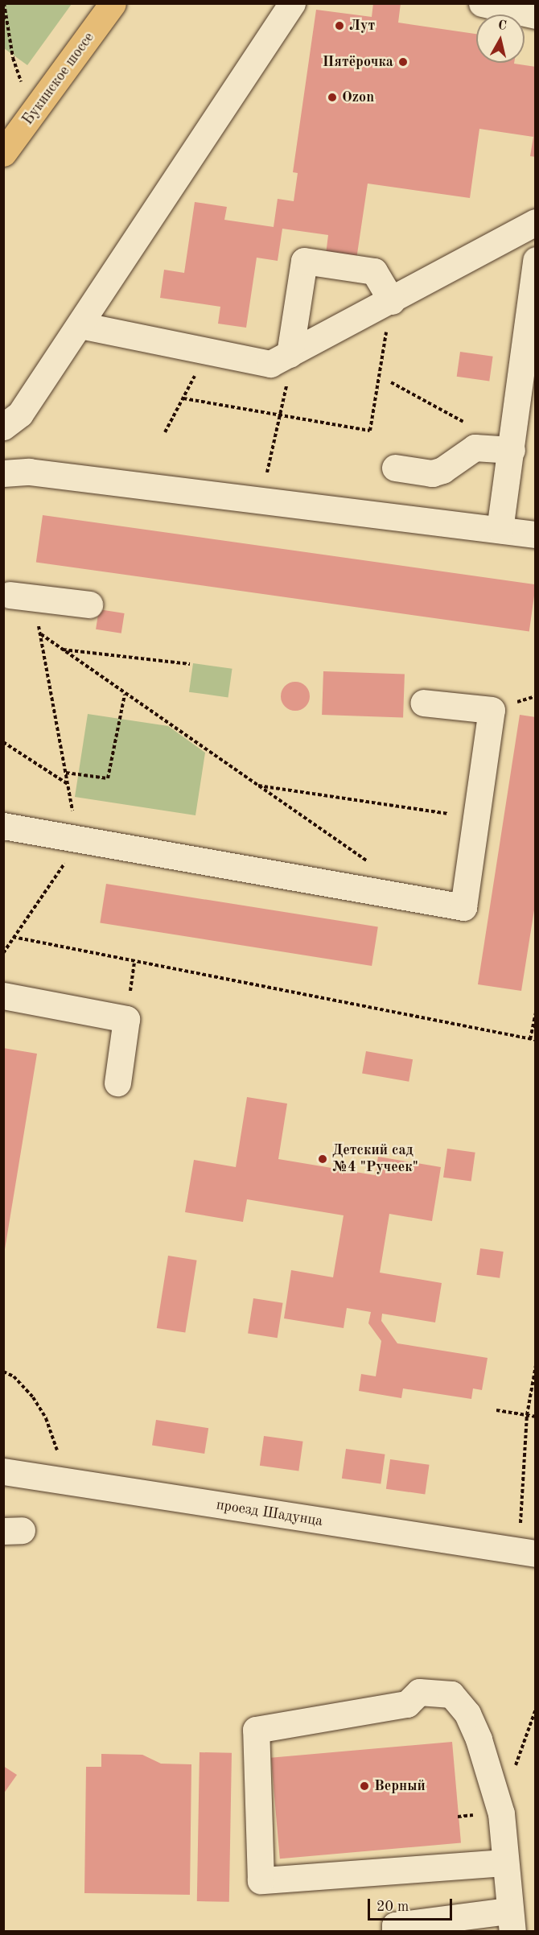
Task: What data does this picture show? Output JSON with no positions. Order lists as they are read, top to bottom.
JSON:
{
  "streets": {
    "main road": ["Букинское шоссе"],
    "street": ["проезд Шадунца"]
  },
  "places": [
    "Лут",
    "Пятёрочка",
    "Ozon",
    "Детский сад №4 \"Ручеек\"",
    "Верный"
  ],
  "scale_bar": "20 m",
  "north": "top"
}
